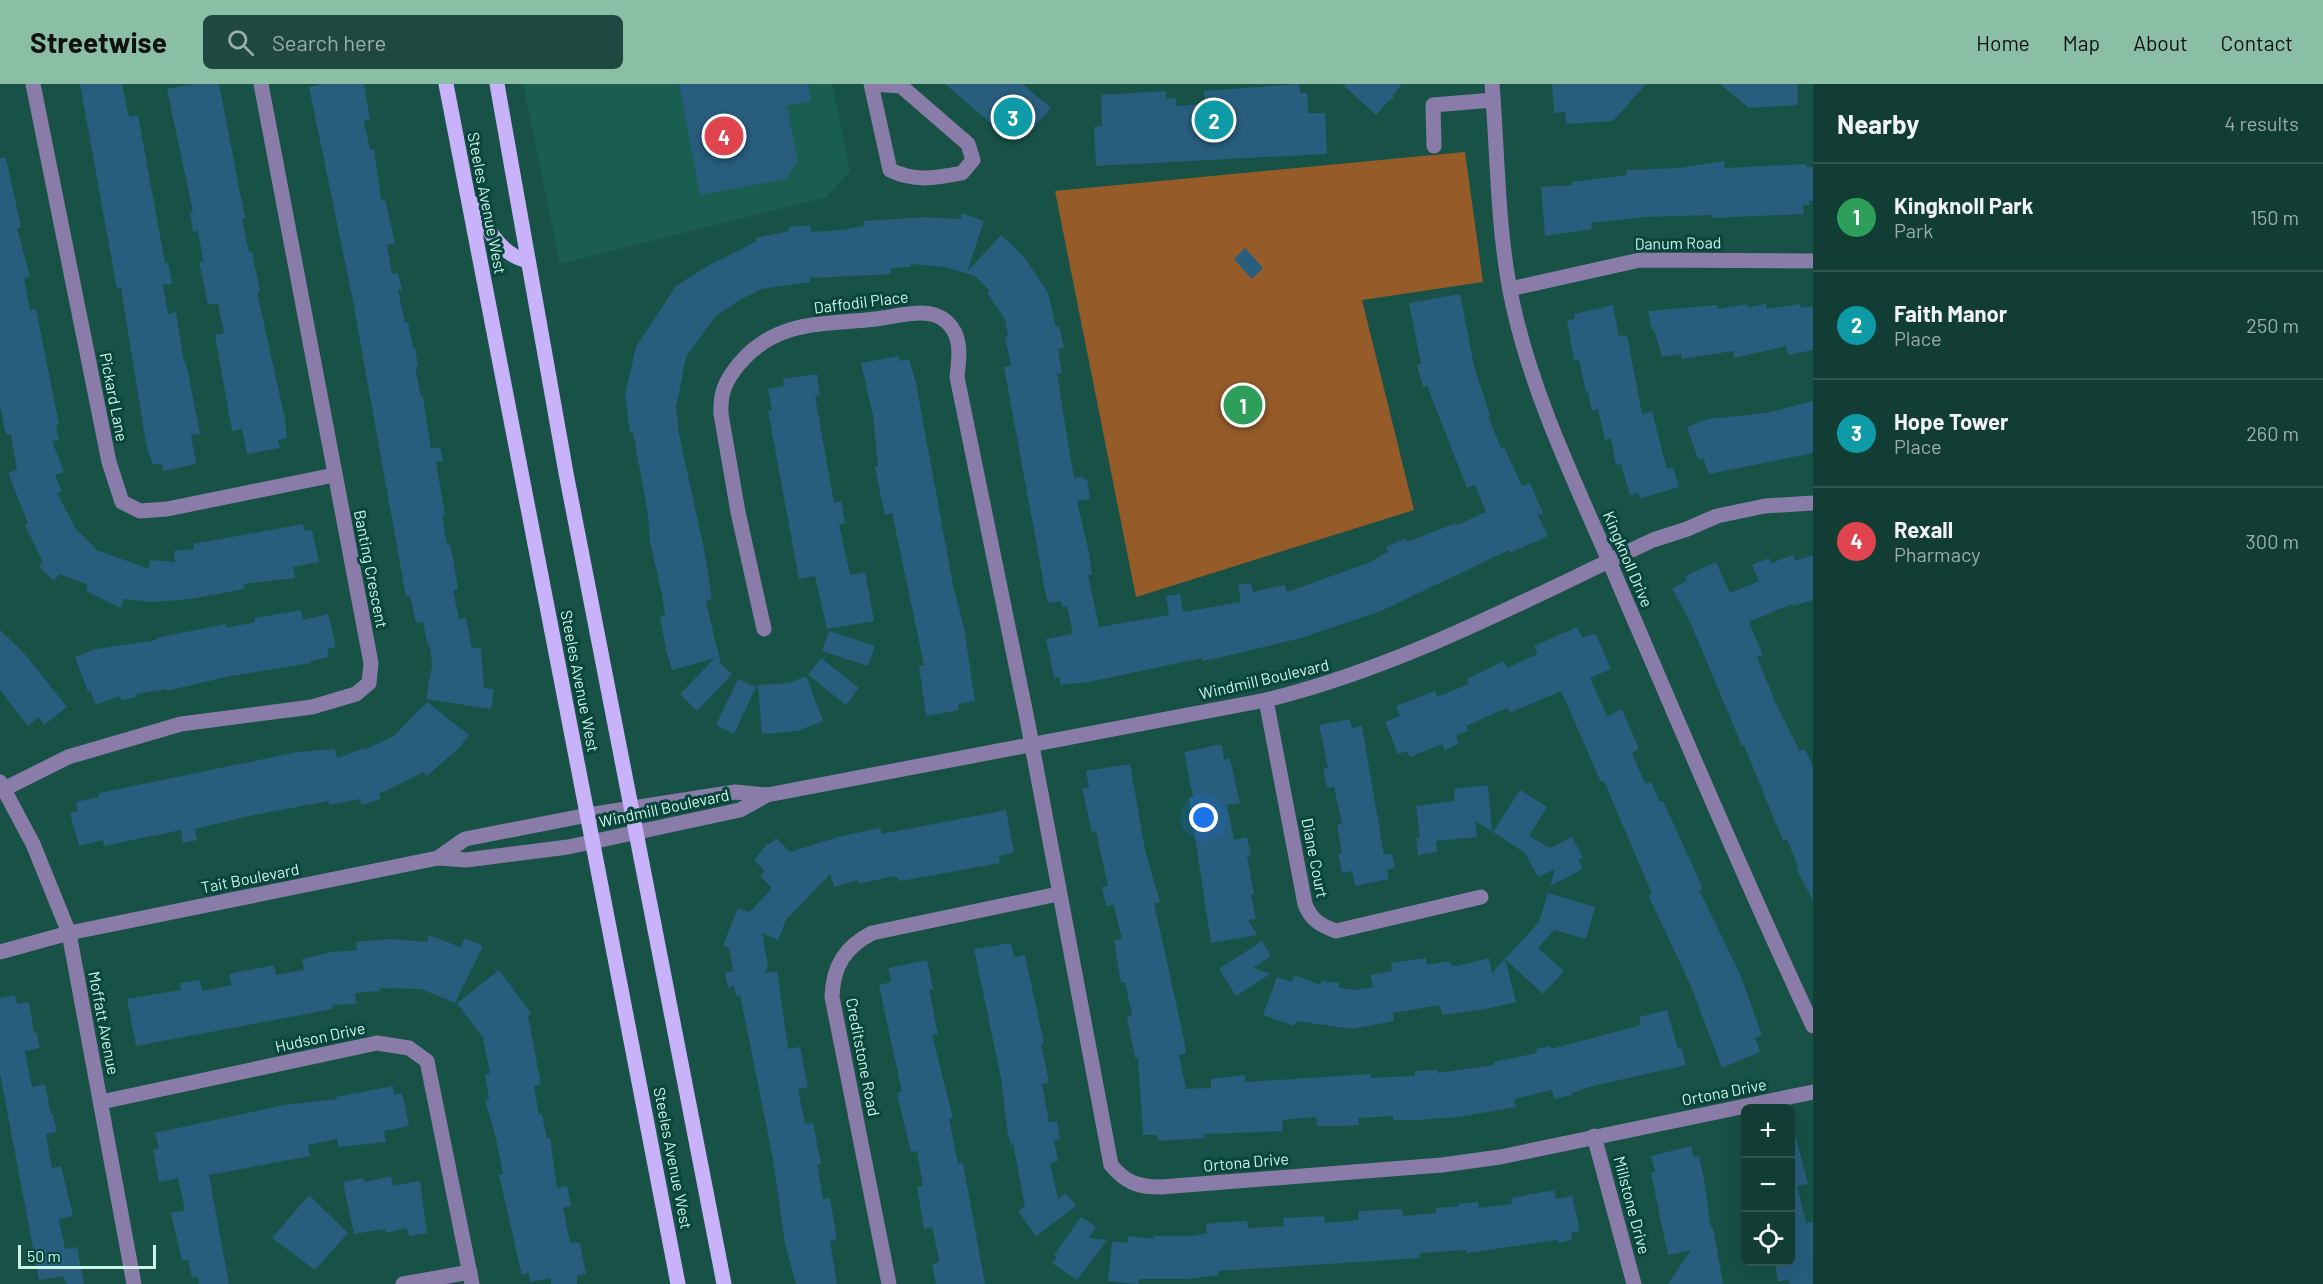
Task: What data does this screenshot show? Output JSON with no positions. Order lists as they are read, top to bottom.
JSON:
{
  "streets": {
    "main road": ["Steeles Avenue West"],
    "street": [
      "Danum Road",
      "Daffodil Place",
      "Pickard Lane",
      "Kingknoll Drive",
      "Banting Crescent",
      "Windmill Boulevard",
      "Diane Court",
      "Tait Boulevard",
      "Moffatt Avenue",
      "Hudson Drive",
      "Creditstone Road",
      "Ortona Drive",
      "Millstone Drive"
    ]
  },
  "crossings": [
    ["Steeles Avenue West", "Windmill Boulevard"],
    ["Steeles Avenue West", "Tait Boulevard"],
    ["Danum Road", "Kingknoll Drive"],
    ["Daffodil Place", "Windmill Boulevard"],
    ["Daffodil Place", "Ortona Drive"],
    ["Pickard Lane", "Banting Crescent"],
    ["Kingknoll Drive", "Windmill Boulevard"],
    ["Banting Crescent", "Moffatt Avenue"],
    ["Windmill Boulevard", "Diane Court"],
    ["Windmill Boulevard", "Tait Boulevard"],
    ["Windmill Boulevard", "Ortona Drive"],
    ["Tait Boulevard", "Moffatt Avenue"],
    ["Moffatt Avenue", "Hudson Drive"],
    ["Creditstone Road", "Ortona Drive"],
    ["Ortona Drive", "Millstone Drive"]
  ],
  "scale_bar": "50 m",
  "page": {
    "header": "Streetwise",
    "search": "Search here",
    "nav": [
      "Home",
      "Map",
      "About",
      "Contact"
    ],
    "heading": ["Nearby", "4 results"],
    "pins": [
      "3",
      "2",
      "4",
      "1"
    ],
    "list": [
      {
        "mark": "1",
        "name": "Kingknoll Park",
        "note": "Park",
        "value": "150 m"
      },
      {
        "mark": "2",
        "name": "Faith Manor",
        "note": "Place",
        "value": "250 m"
      },
      {
        "mark": "3",
        "name": "Hope Tower",
        "note": "Place",
        "value": "260 m"
      },
      {
        "mark": "4",
        "name": "Rexall",
        "note": "Pharmacy",
        "value": "300 m"
      }
    ],
    "map_buttons": ["+", "−"],
    "scale": "50 m"
  }
}
